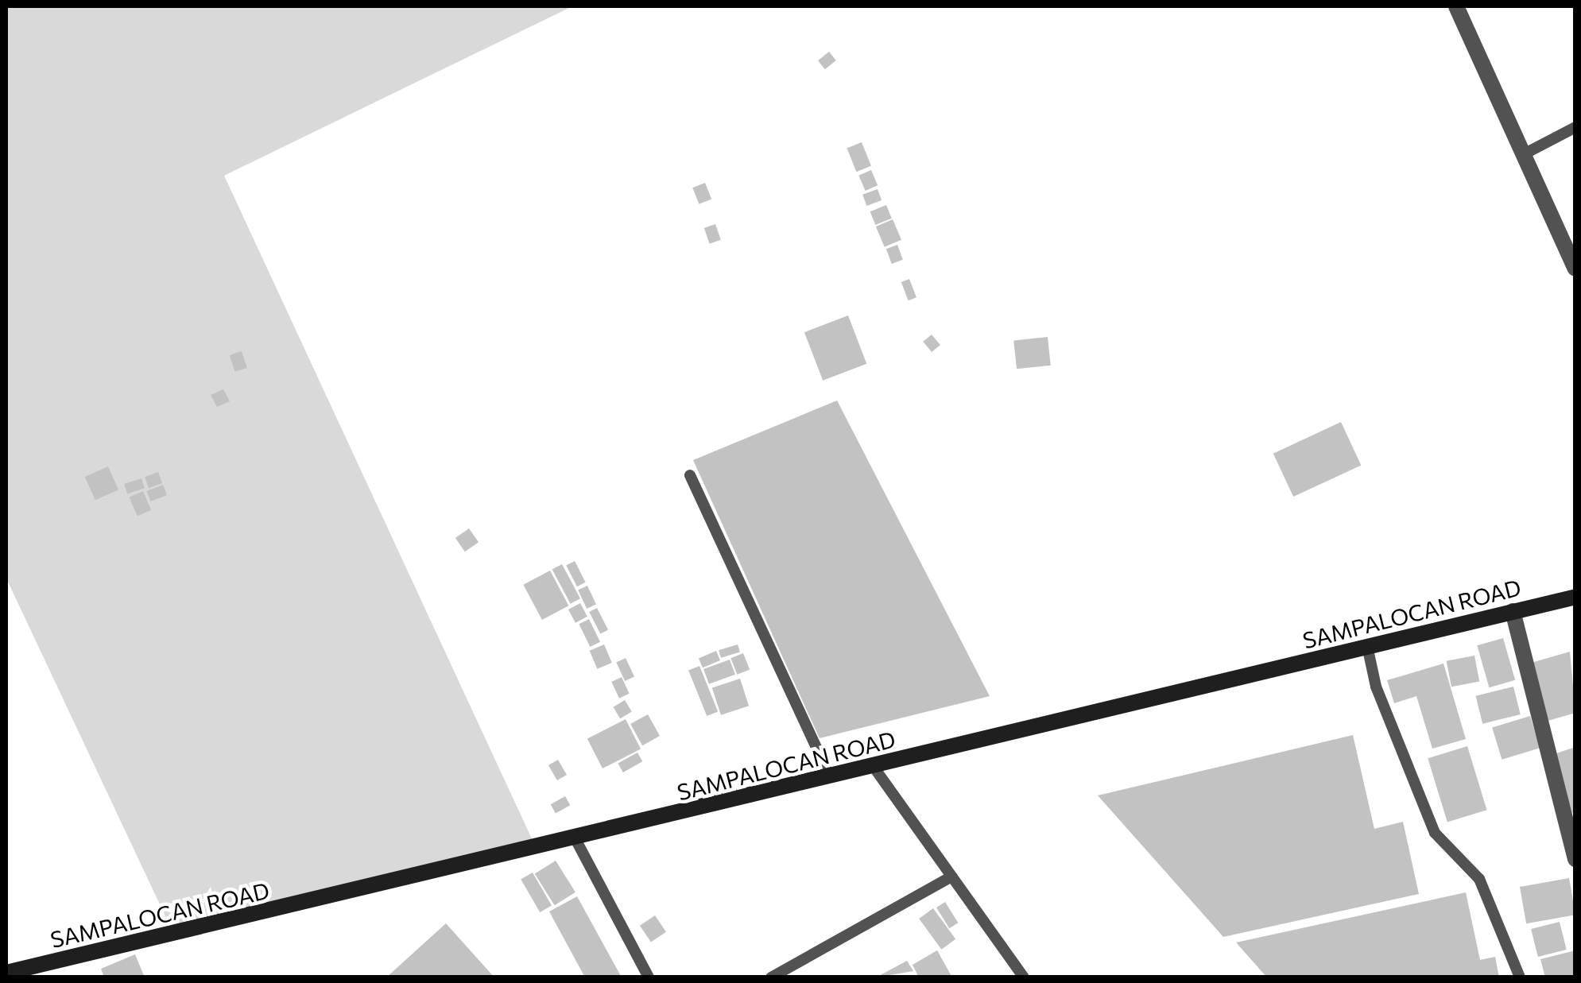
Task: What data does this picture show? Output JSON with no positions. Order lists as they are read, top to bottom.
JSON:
{
  "streets": {
    "main road": ["SAMPALOCAN ROAD"]
  }
}
